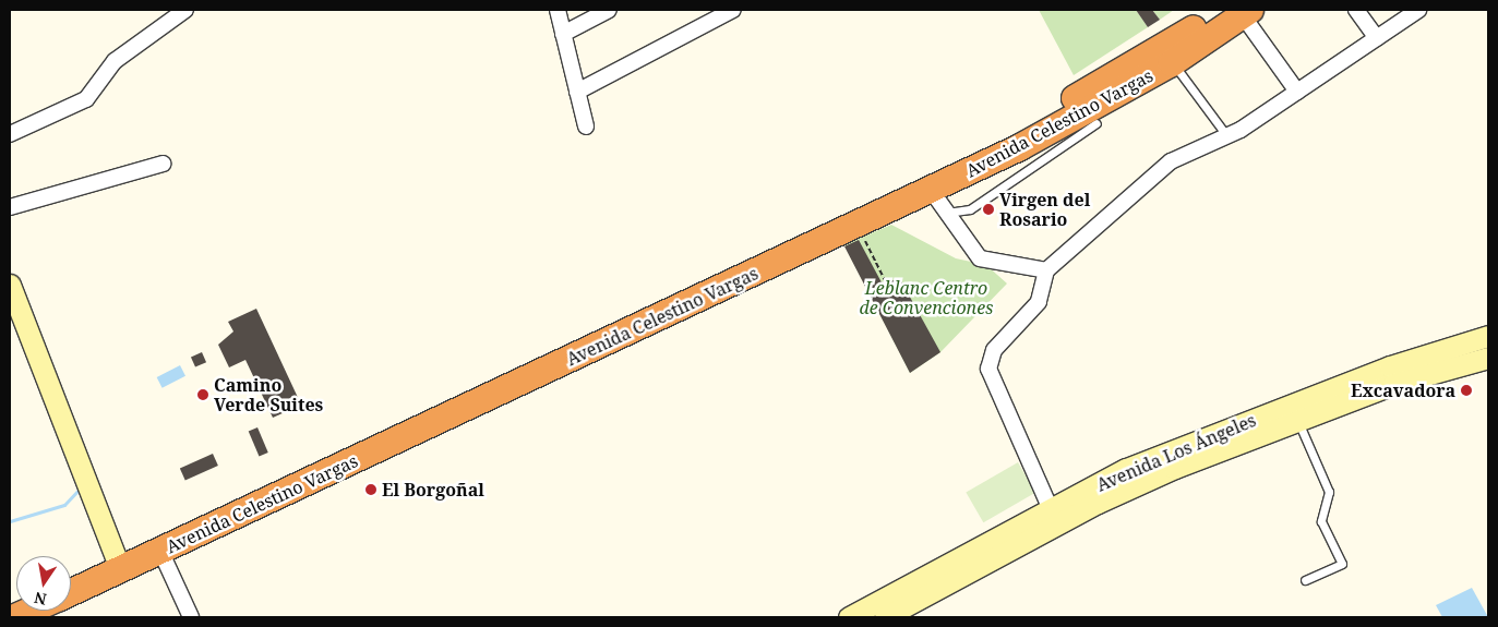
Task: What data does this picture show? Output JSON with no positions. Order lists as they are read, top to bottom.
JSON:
{
  "streets": {
    "highway": ["Avenida Celestino Vargas"],
    "main road": ["Avenida Los Ángeles"]
  },
  "parks": ["Leblanc Centro de Convenciones"],
  "places": [
    "Virgen del Rosario",
    "Excavadora",
    "Camino Verde Suites",
    "El Borgoñal"
  ],
  "north": "bottom"
}
